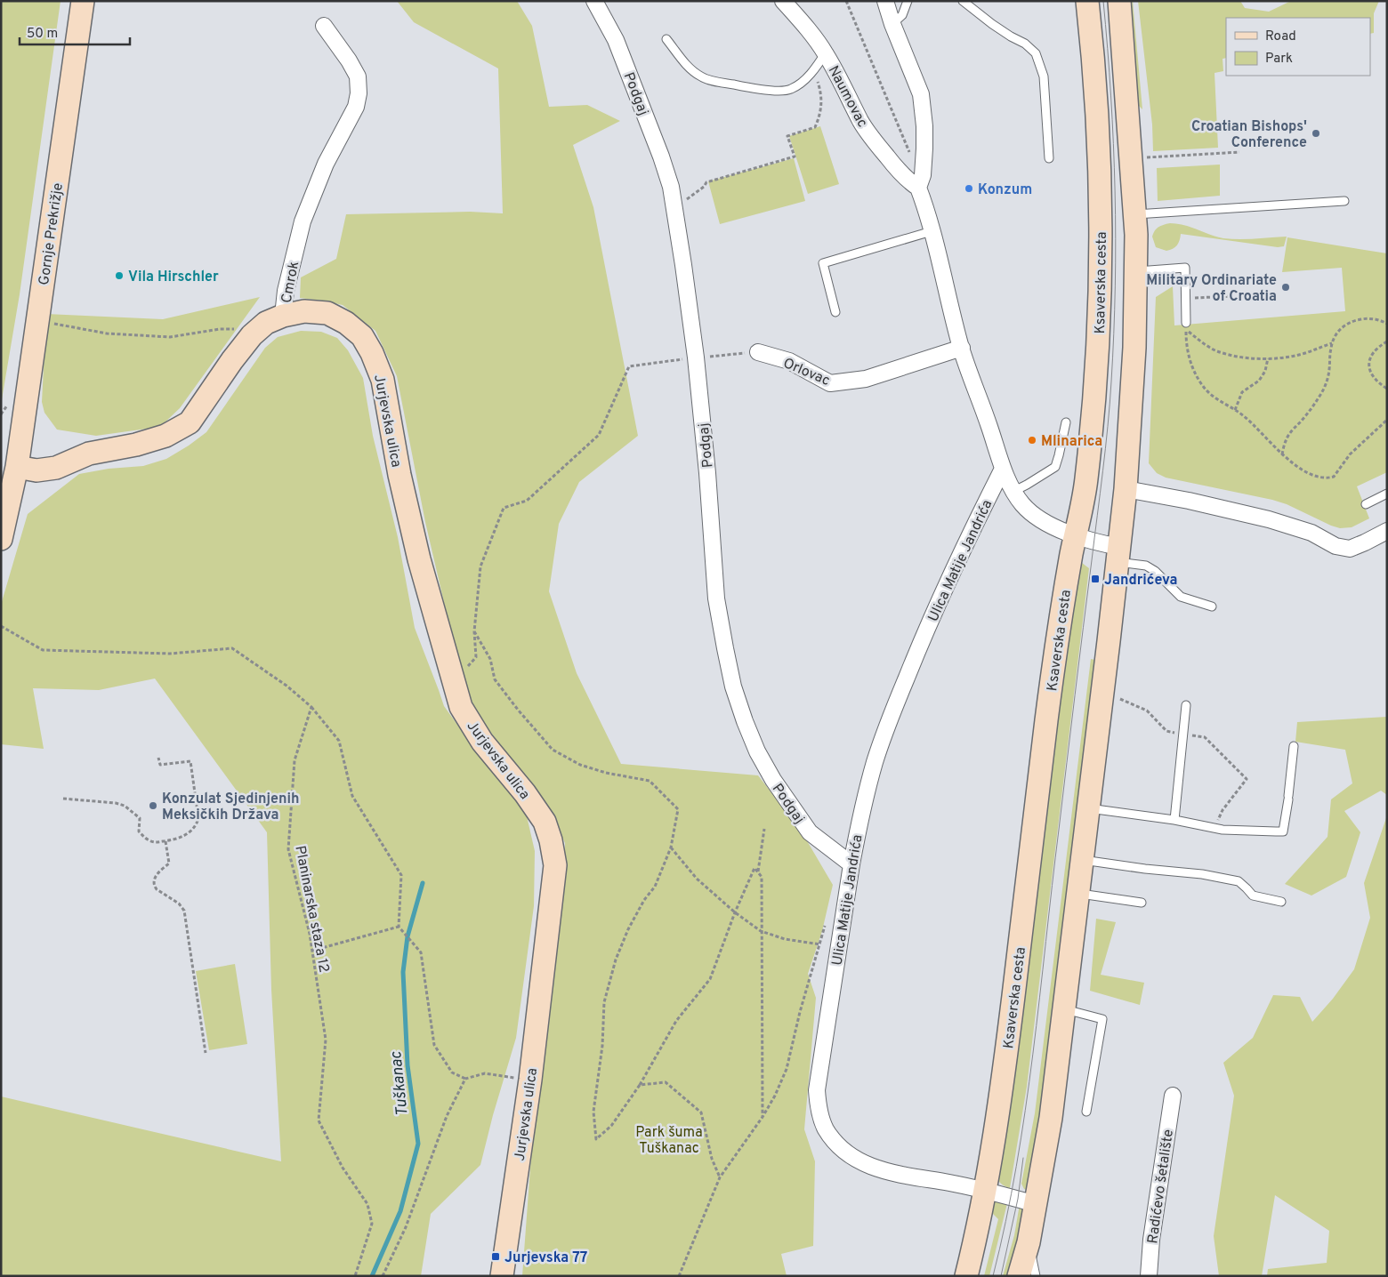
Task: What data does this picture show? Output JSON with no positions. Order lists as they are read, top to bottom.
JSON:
{
  "streets": {
    "main road": [
      "Gornje Prekrižje",
      "Cmrok",
      "Ksaverska cesta",
      "Jurjevska ulica"
    ],
    "street": [
      "Podgaj",
      "Naumovac",
      "Orlovac",
      "Ulica Matije Jandrića",
      "Radićevo šetalište"
    ],
    "path": ["Planinarska staza 12"]
  },
  "crossings": [
    ["Podgaj", "Ulica Matije Jandrića"],
    ["Gornje Prekrižje", "Cmrok"],
    ["Cmrok", "Jurjevska ulica"],
    ["Ksaverska cesta", "Ulica Matije Jandrića"]
  ],
  "water": ["Tuškanac"],
  "parks": ["Park šuma Tuškanac"],
  "places": {
    "other": [
      "Croatian Bishops' Conference",
      "Konzum",
      "Vila Hirschler",
      "Military Ordinariate of Croatia",
      "Mlinarica",
      "Konzulat Sjedinjenih Meksičkih Država"
    ],
    "transit": ["Jandrićeva", "Jurjevska 77"]
  },
  "legend": ["Road", "Park"],
  "scale_bar": "50 m"
}
